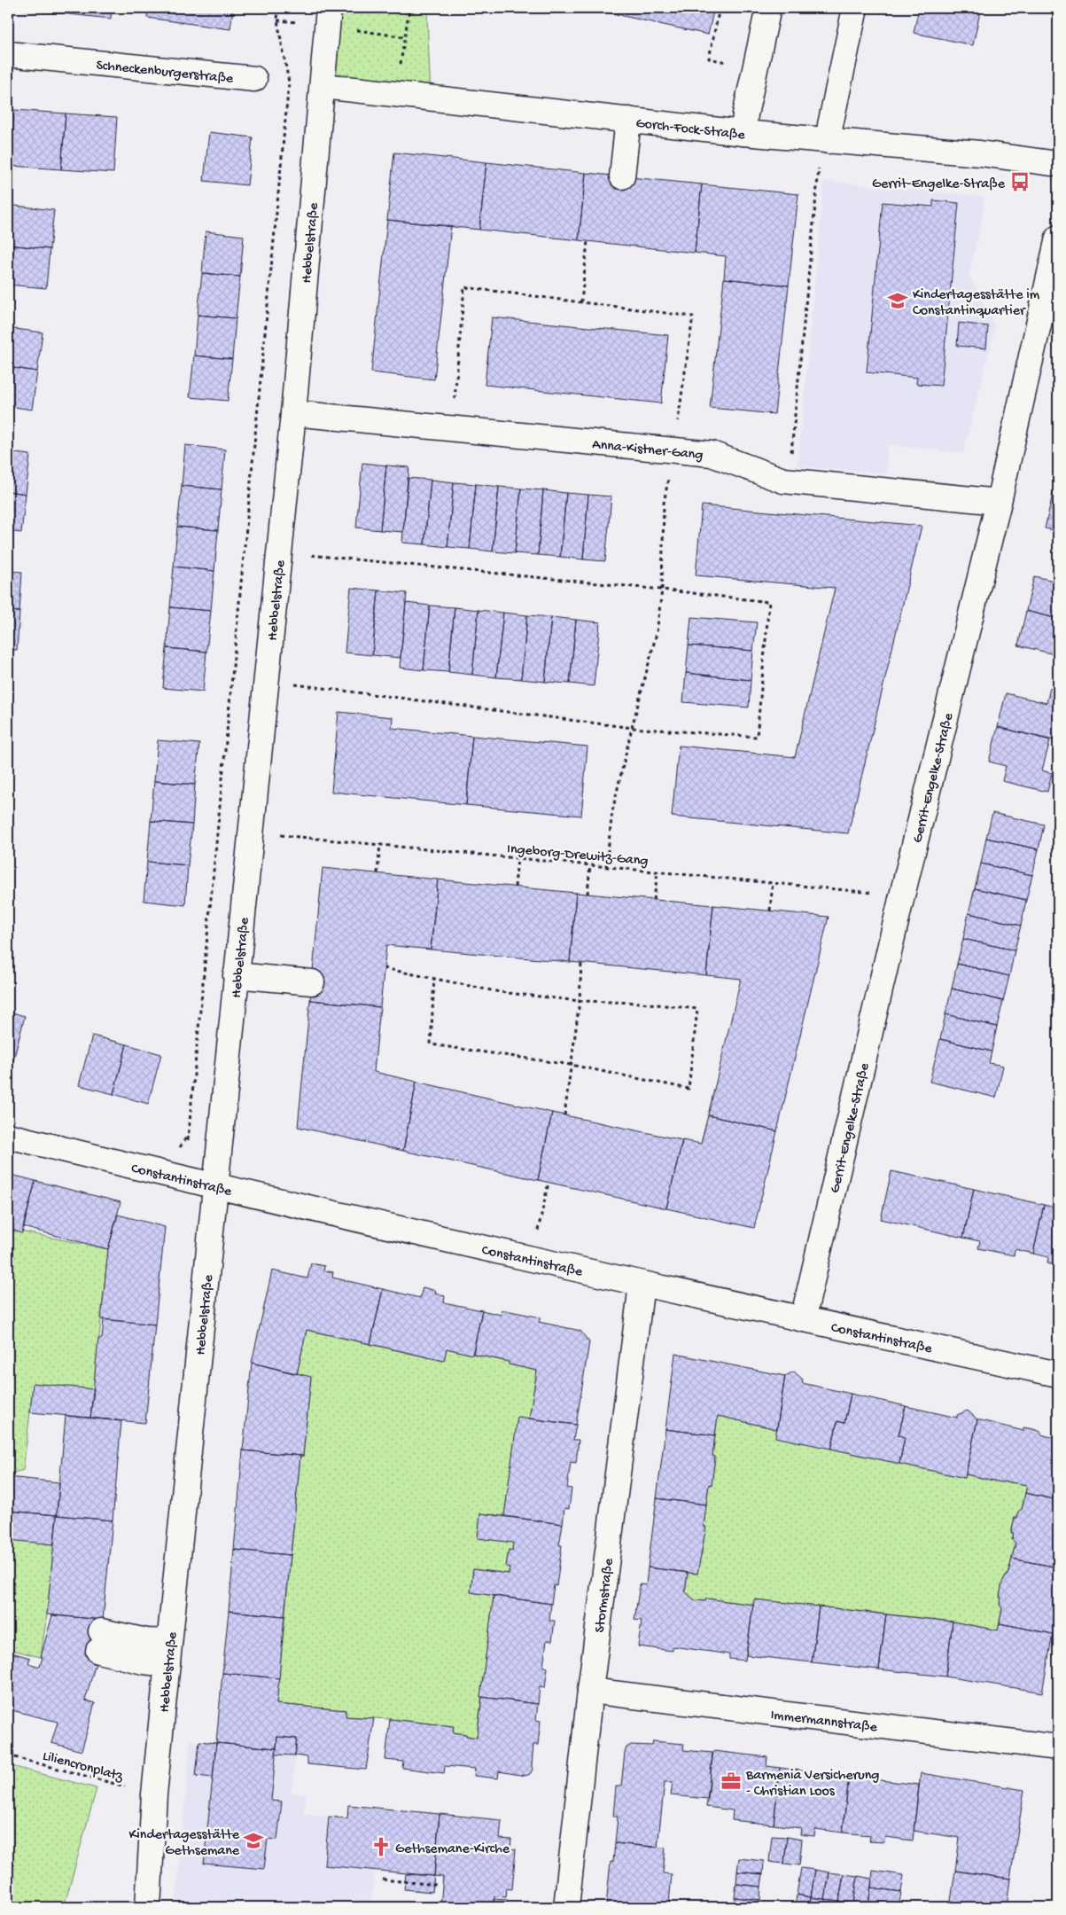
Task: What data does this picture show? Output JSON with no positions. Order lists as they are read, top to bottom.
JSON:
{
  "streets": {
    "street": [
      "Schneckenburgerstraße",
      "Gorch-Fock-Straße",
      "Hebbelstraße",
      "Anna-Kistner-Gang",
      "Gerrit-Engelke-Straße",
      "Constantinstraße",
      "Stormstraße",
      "Immermannstraße"
    ],
    "path": ["Ingeborg-Drewitz-Gang", "Liliencronplatz"]
  },
  "crossings": [
    ["Schneckenburgerstraße", "Gorch-Fock-Straße"],
    ["Schneckenburgerstraße", "Hebbelstraße"],
    ["Gorch-Fock-Straße", "Hebbelstraße"],
    ["Hebbelstraße", "Anna-Kistner-Gang"],
    ["Hebbelstraße", "Constantinstraße"],
    ["Hebbelstraße", "Liliencronplatz"],
    ["Anna-Kistner-Gang", "Gerrit-Engelke-Straße"],
    ["Gerrit-Engelke-Straße", "Constantinstraße"],
    ["Constantinstraße", "Stormstraße"],
    ["Stormstraße", "Immermannstraße"]
  ],
  "places": {
    "bus stop": ["Gerrit-Engelke-Straße"],
    "school or university": ["Kindertagesstätte im Constantinquartier", "Kindertagesstätte Gethsemane"],
    "office": ["Barmenia Versicherung - Christian Loos"],
    "church": ["Gethsemane-Kirche"]
  }
}
